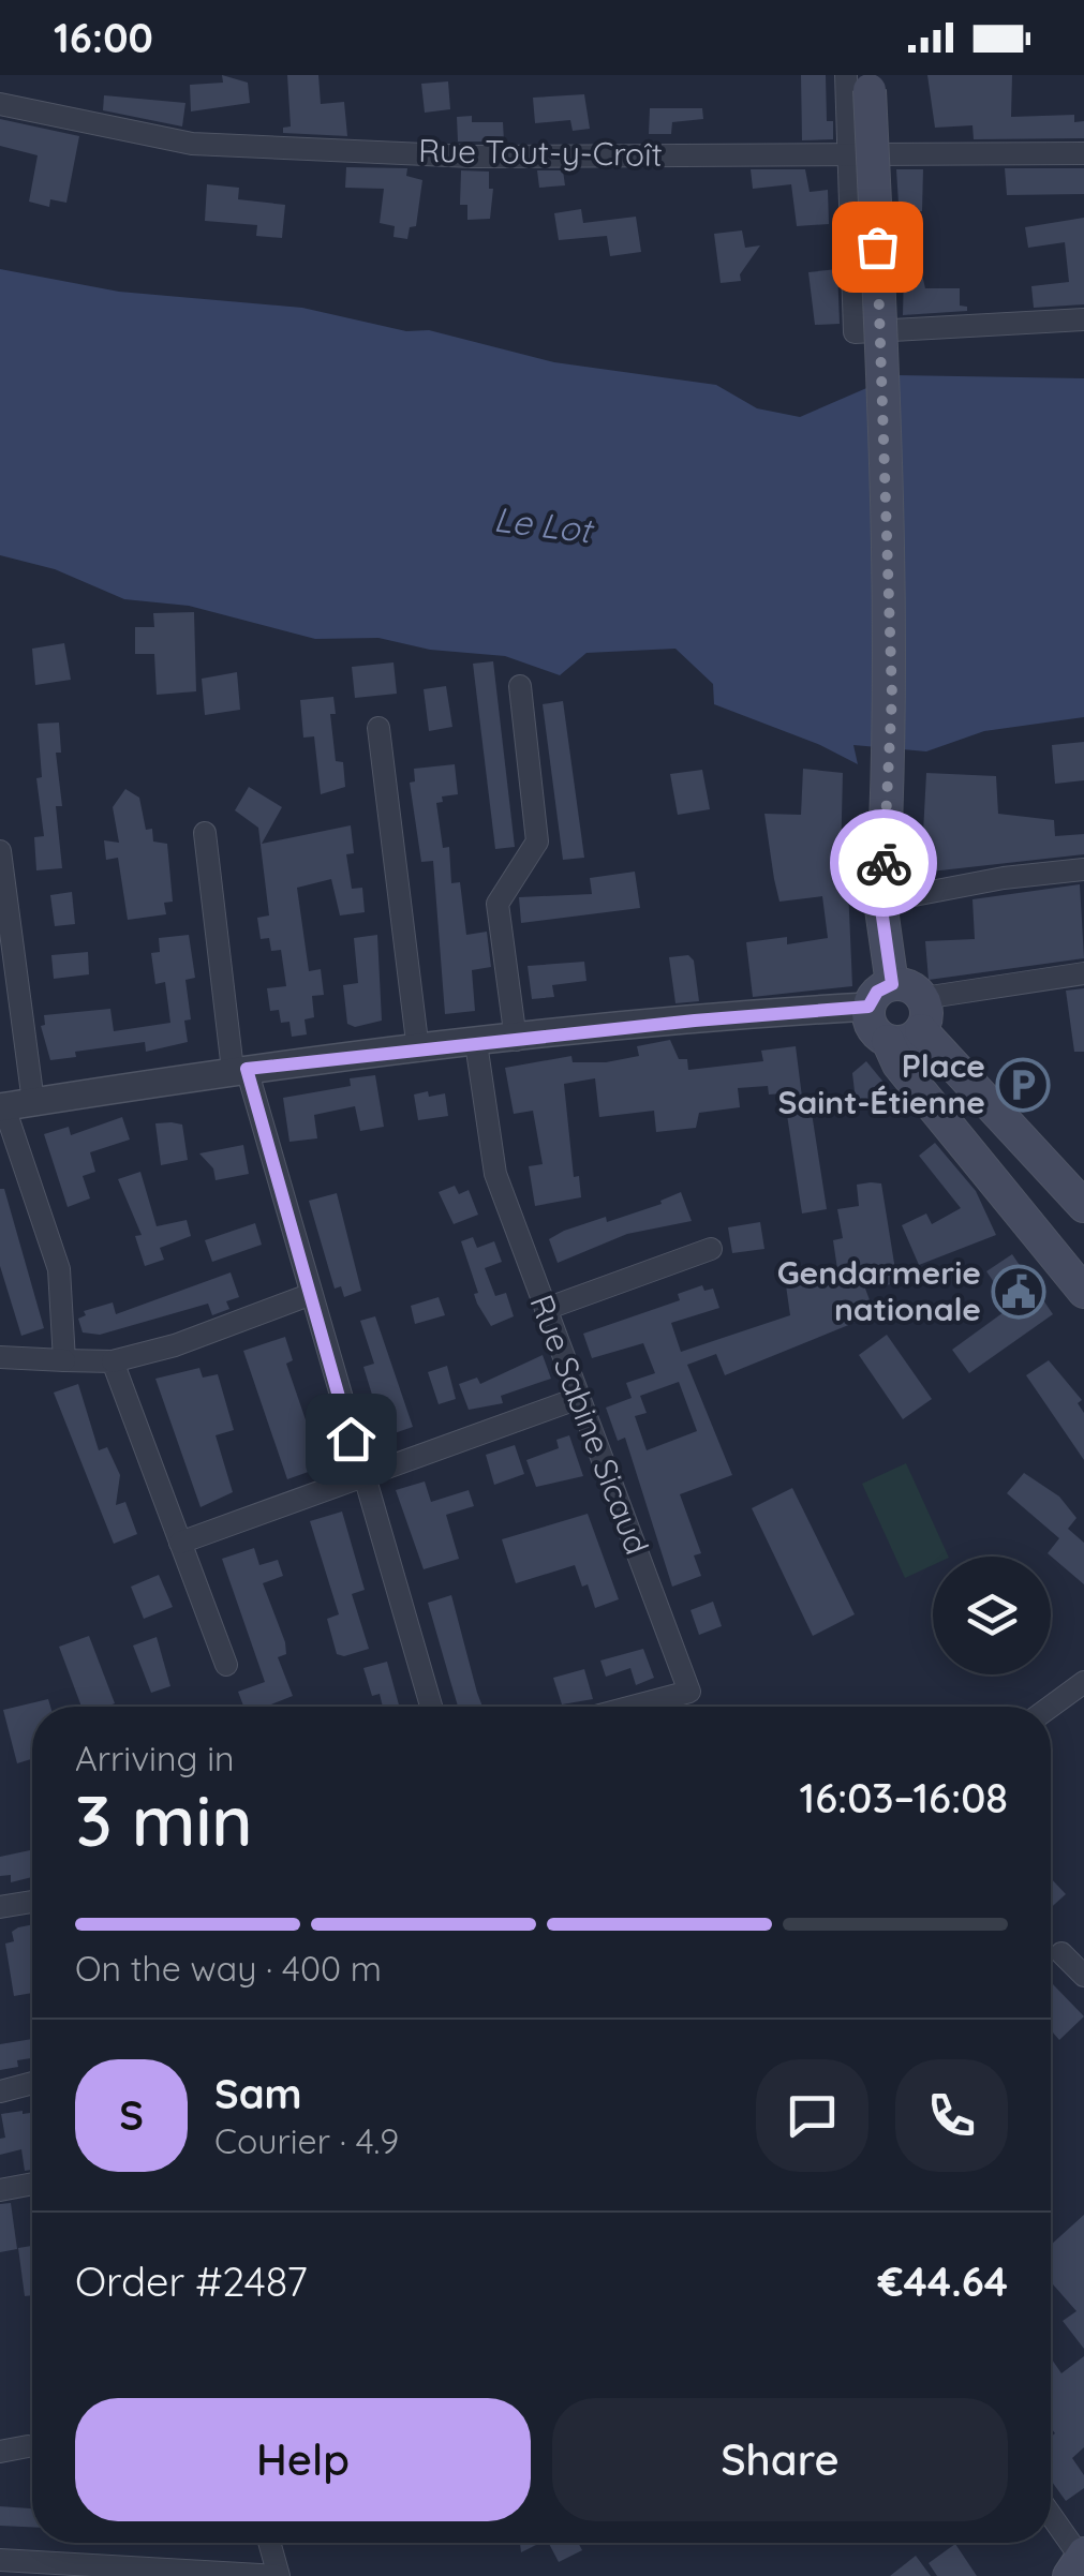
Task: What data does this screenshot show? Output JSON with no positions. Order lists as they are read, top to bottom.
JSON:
{
  "streets": {
    "street": ["Rue Tout-y-Croît", "Rue Sabine Sicaud"]
  },
  "water": ["Le Lot"],
  "places": {
    "parking": ["Place Saint-Étienne"],
    "public building": ["Gendarmerie nationale"]
  },
  "page": {
    "status": "16:00",
    "heading": ["3 min", "Arriving in", "16:03–16:08"],
    "panel": [
      "Sam",
      "Courier · 4.9",
      "Order #2487",
      "€44.64"
    ],
    "bar": "On the way · 400 m",
    "round": "S",
    "buttons": ["Help", "Share"]
  }
}
